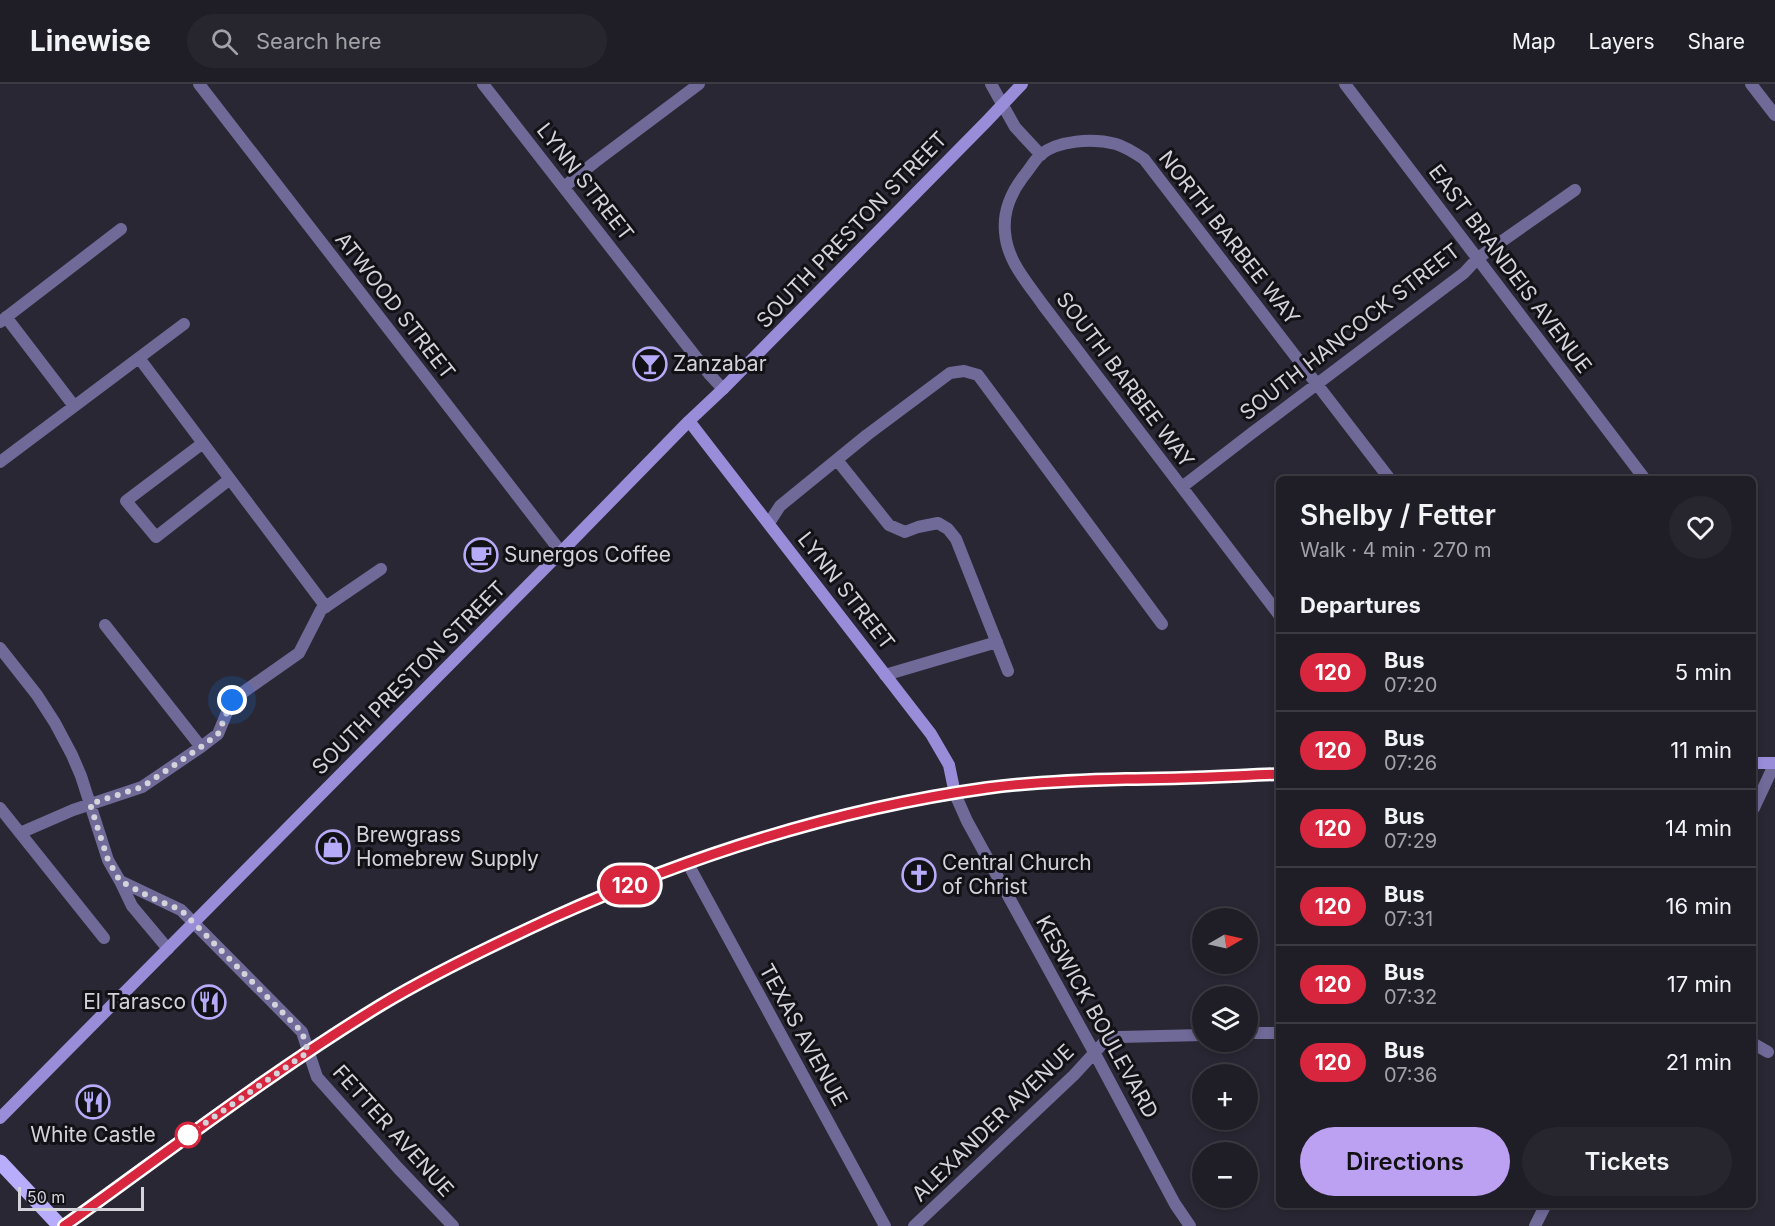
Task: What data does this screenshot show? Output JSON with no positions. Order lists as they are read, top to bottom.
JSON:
{
  "streets": {
    "main road": ["LYNN STREET", "SOUTH PRESTON STREET"],
    "street": [
      "NORTH BARBEE WAY",
      "EAST BRANDEIS AVENUE",
      "ATWOOD STREET",
      "SOUTH HANCOCK STREET",
      "SOUTH BARBEE WAY",
      "KESWICK BOULEVARD",
      "TEXAS AVENUE",
      "ALEXANDER AVENUE",
      "FETTER AVENUE"
    ]
  },
  "crossings": [
    ["LYNN STREET", "SOUTH PRESTON STREET"],
    ["LYNN STREET", "KESWICK BOULEVARD"],
    ["SOUTH PRESTON STREET", "ATWOOD STREET"],
    ["SOUTH PRESTON STREET", "FETTER AVENUE"],
    ["NORTH BARBEE WAY", "SOUTH HANCOCK STREET"],
    ["NORTH BARBEE WAY", "SOUTH BARBEE WAY"],
    ["EAST BRANDEIS AVENUE", "SOUTH HANCOCK STREET"],
    ["SOUTH HANCOCK STREET", "SOUTH BARBEE WAY"],
    ["KESWICK BOULEVARD", "ALEXANDER AVENUE"]
  ],
  "places": {
    "bar": ["Zanzabar"],
    "cafe": ["Sunergos Coffee"],
    "shop": ["Brewgrass Homebrew Supply"],
    "church": ["Central Church of Christ"],
    "restaurant": ["El Tarasco", "White Castle"]
  },
  "lines": ["bus line 120"],
  "scale_bar": "50 m",
  "north": "right",
  "page": {
    "header": "Linewise",
    "search": "Search here",
    "nav": ["Map", "Layers", "Share"],
    "on_map": "120",
    "heading": [
      ["Shelby / Fetter", "Walk · 4 min · 270 m"],
      "Departures"
    ],
    "list": [
      {
        "mark": "120",
        "name": "Bus",
        "note": "07:20",
        "value": "5 min"
      },
      {
        "mark": "120",
        "name": "Bus",
        "note": "07:26",
        "value": "11 min"
      },
      {
        "mark": "120",
        "name": "Bus",
        "note": "07:29",
        "value": "14 min"
      },
      {
        "mark": "120",
        "name": "Bus",
        "note": "07:31",
        "value": "16 min"
      },
      {
        "mark": "120",
        "name": "Bus",
        "note": "07:32",
        "value": "17 min"
      },
      {
        "mark": "120",
        "name": "Bus",
        "note": "07:36",
        "value": "21 min"
      }
    ],
    "map_buttons": ["+", "−"],
    "buttons": ["Directions", "Tickets"],
    "scale": "50 m"
  }
}
